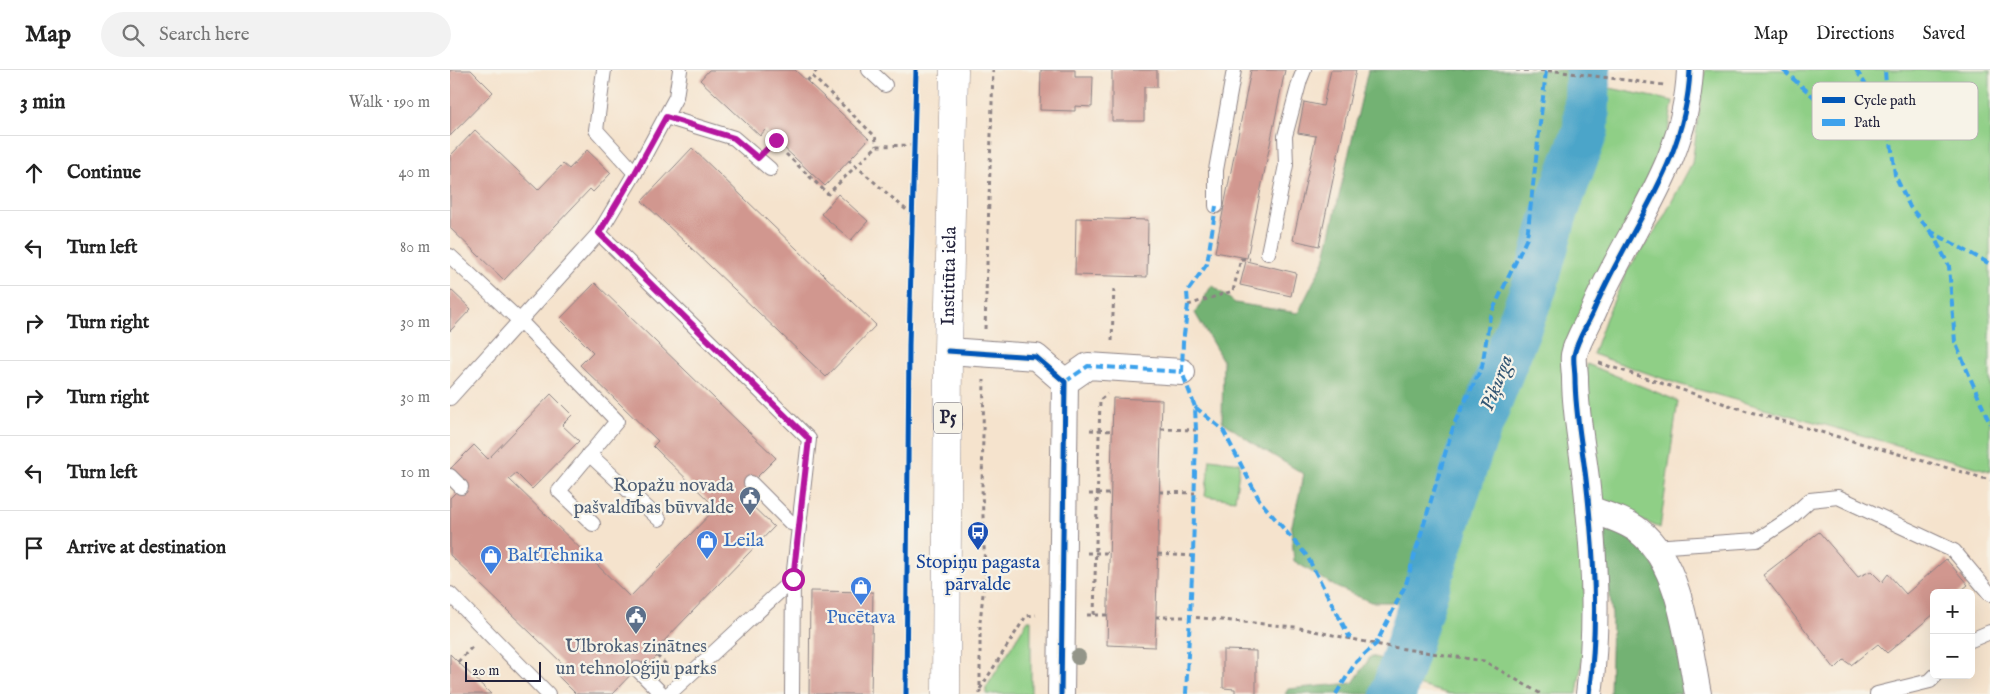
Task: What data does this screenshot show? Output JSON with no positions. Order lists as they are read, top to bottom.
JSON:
{
  "streets": {
    "main road": ["Institūta iela", "P5"]
  },
  "water": ["Piķurga"],
  "places": {
    "public building": ["Ropažu novada pašvaldības būvvalde", "Ulbrokas zinātnes un tehnoloģiju parks"],
    "bus stop": ["Stopiņu pagasta pārvalde"],
    "shop": ["Leila", "BaltTehnika", "Pucētava"]
  },
  "legend": ["Cycle path", "Path"],
  "scale_bar": "20 m",
  "page": {
    "header": "Map",
    "search": "Search here",
    "nav": ["Map", "Directions", "Saved"],
    "heading": ["3 min", "Walk · 190 m"],
    "list": [
      ["Continue", "40 m"],
      ["Turn left", "80 m"],
      ["Turn right", "30 m"],
      ["Turn right", "30 m"],
      ["Turn left", "10 m"],
      "Arrive at destination"
    ],
    "map_buttons": ["+", "−"],
    "scale": "20 m"
  }
}
